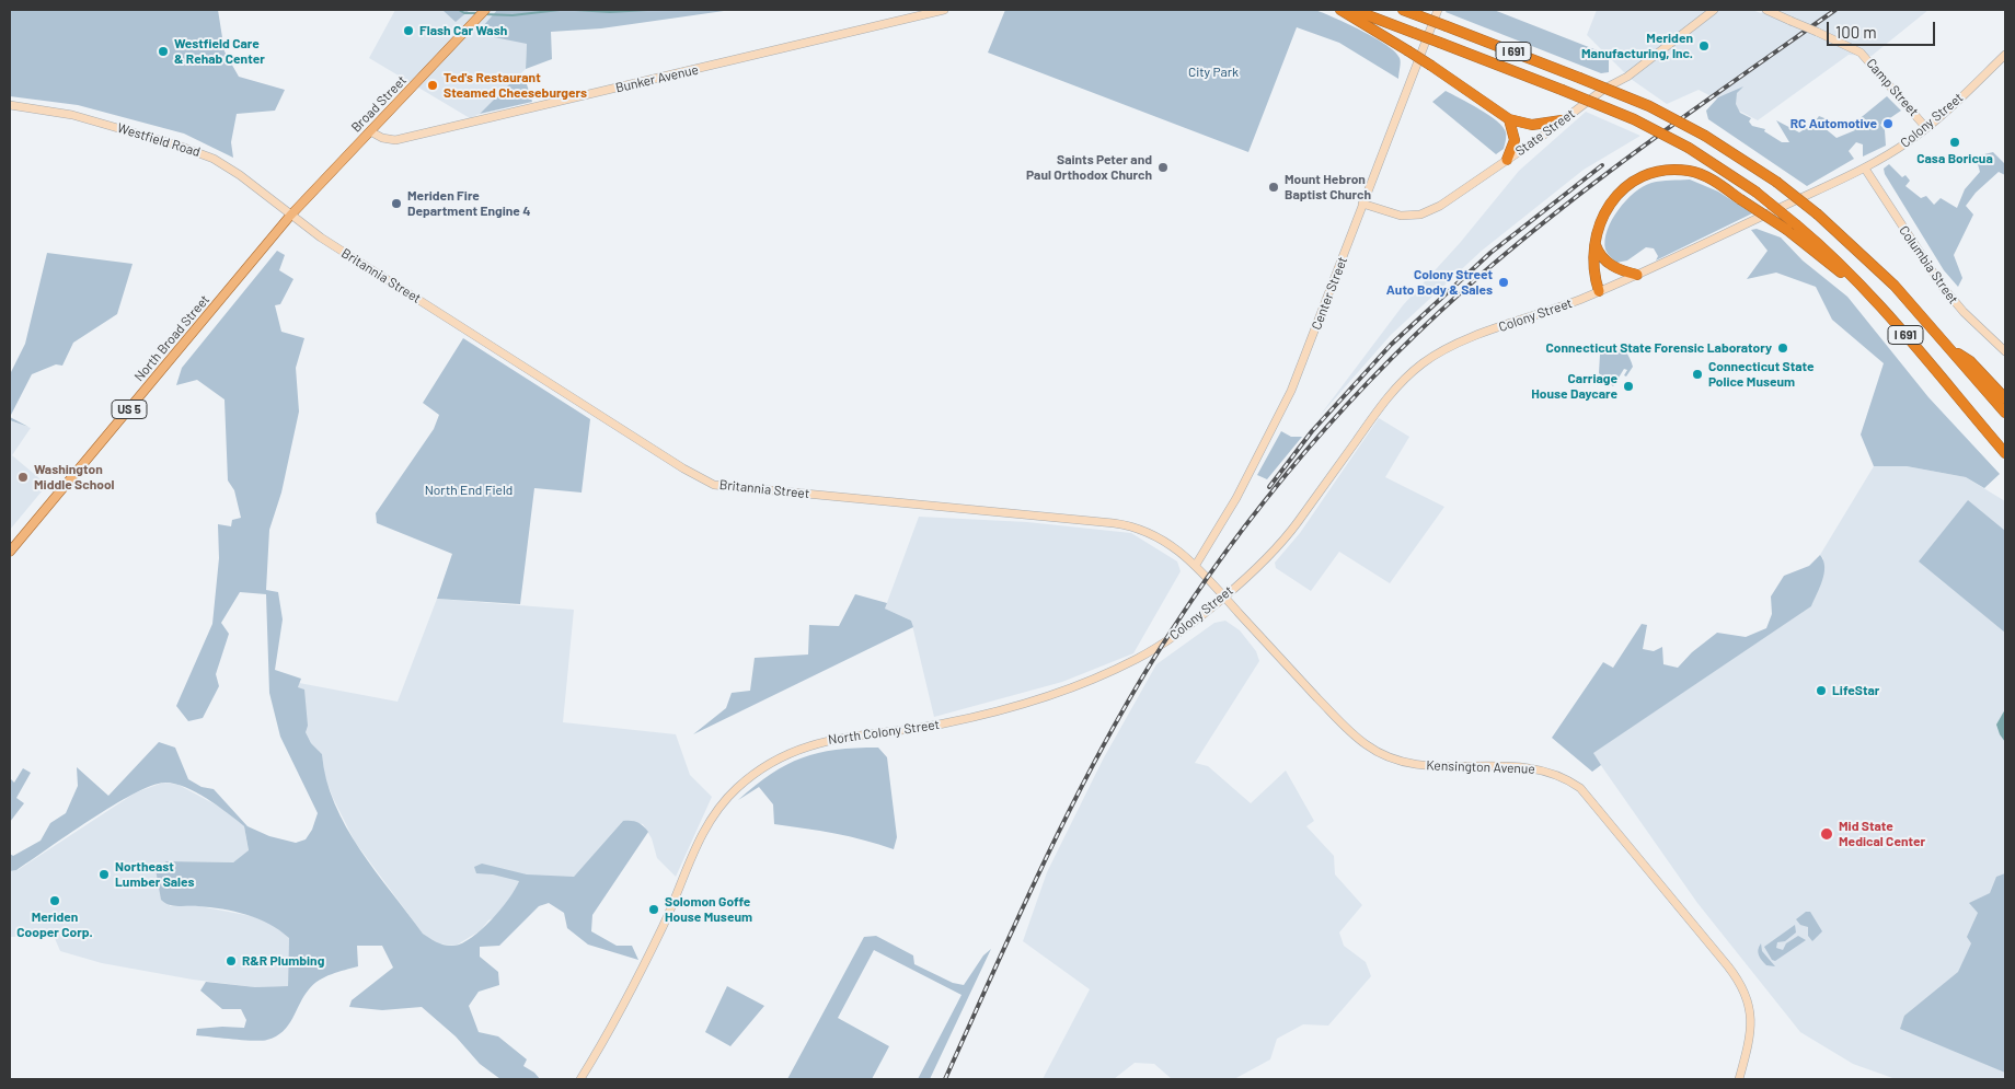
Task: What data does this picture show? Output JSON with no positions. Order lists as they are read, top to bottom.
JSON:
{
  "streets": {
    "highway": ["I 691"],
    "main road": [
      "Bunker Avenue",
      "Camp Street",
      "Broad Street",
      "Colony Street",
      "State Street",
      "Westfield Road",
      "Columbia Street",
      "Britannia Street",
      "Center Street",
      "North Broad Street",
      "US 5",
      "North Colony Street",
      "Kensington Avenue"
    ]
  },
  "crossings": [
    ["Bunker Avenue", "Broad Street"],
    ["Camp Street", "Colony Street"],
    ["Broad Street", "Westfield Road"],
    ["Broad Street", "Britannia Street"],
    ["Broad Street", "North Broad Street"],
    ["Colony Street", "Columbia Street"],
    ["Colony Street", "Britannia Street"],
    ["Colony Street", "North Colony Street"],
    ["Colony Street", "Kensington Avenue"],
    ["State Street", "Center Street"],
    ["Westfield Road", "Britannia Street"],
    ["Westfield Road", "North Broad Street"],
    ["Britannia Street", "Center Street"],
    ["Britannia Street", "North Broad Street"],
    ["Britannia Street", "Kensington Avenue"]
  ],
  "parks": ["City Park", "North End Field"],
  "places": [
    "Flash Car Wash",
    "Meriden Manufacturing, Inc.",
    "Westfield Care & Rehab Center",
    "Ted's Restaurant Steamed Cheeseburgers",
    "RC Automotive",
    "Casa Boricua",
    "Saints Peter and Paul Orthodox Church",
    "Mount Hebron Baptist Church",
    "Meriden Fire Department Engine 4",
    "Colony Street Auto Body & Sales",
    "Connecticut State Forensic Laboratory",
    "Connecticut State Police Museum",
    "Carriage House Daycare",
    "Washington Middle School",
    "LifeStar",
    "Mid State Medical Center",
    "Northeast Lumber Sales",
    "Meriden Cooper Corp.",
    "Solomon Goffe House Museum",
    "R&R Plumbing"
  ],
  "scale_bar": "100 m"
}
